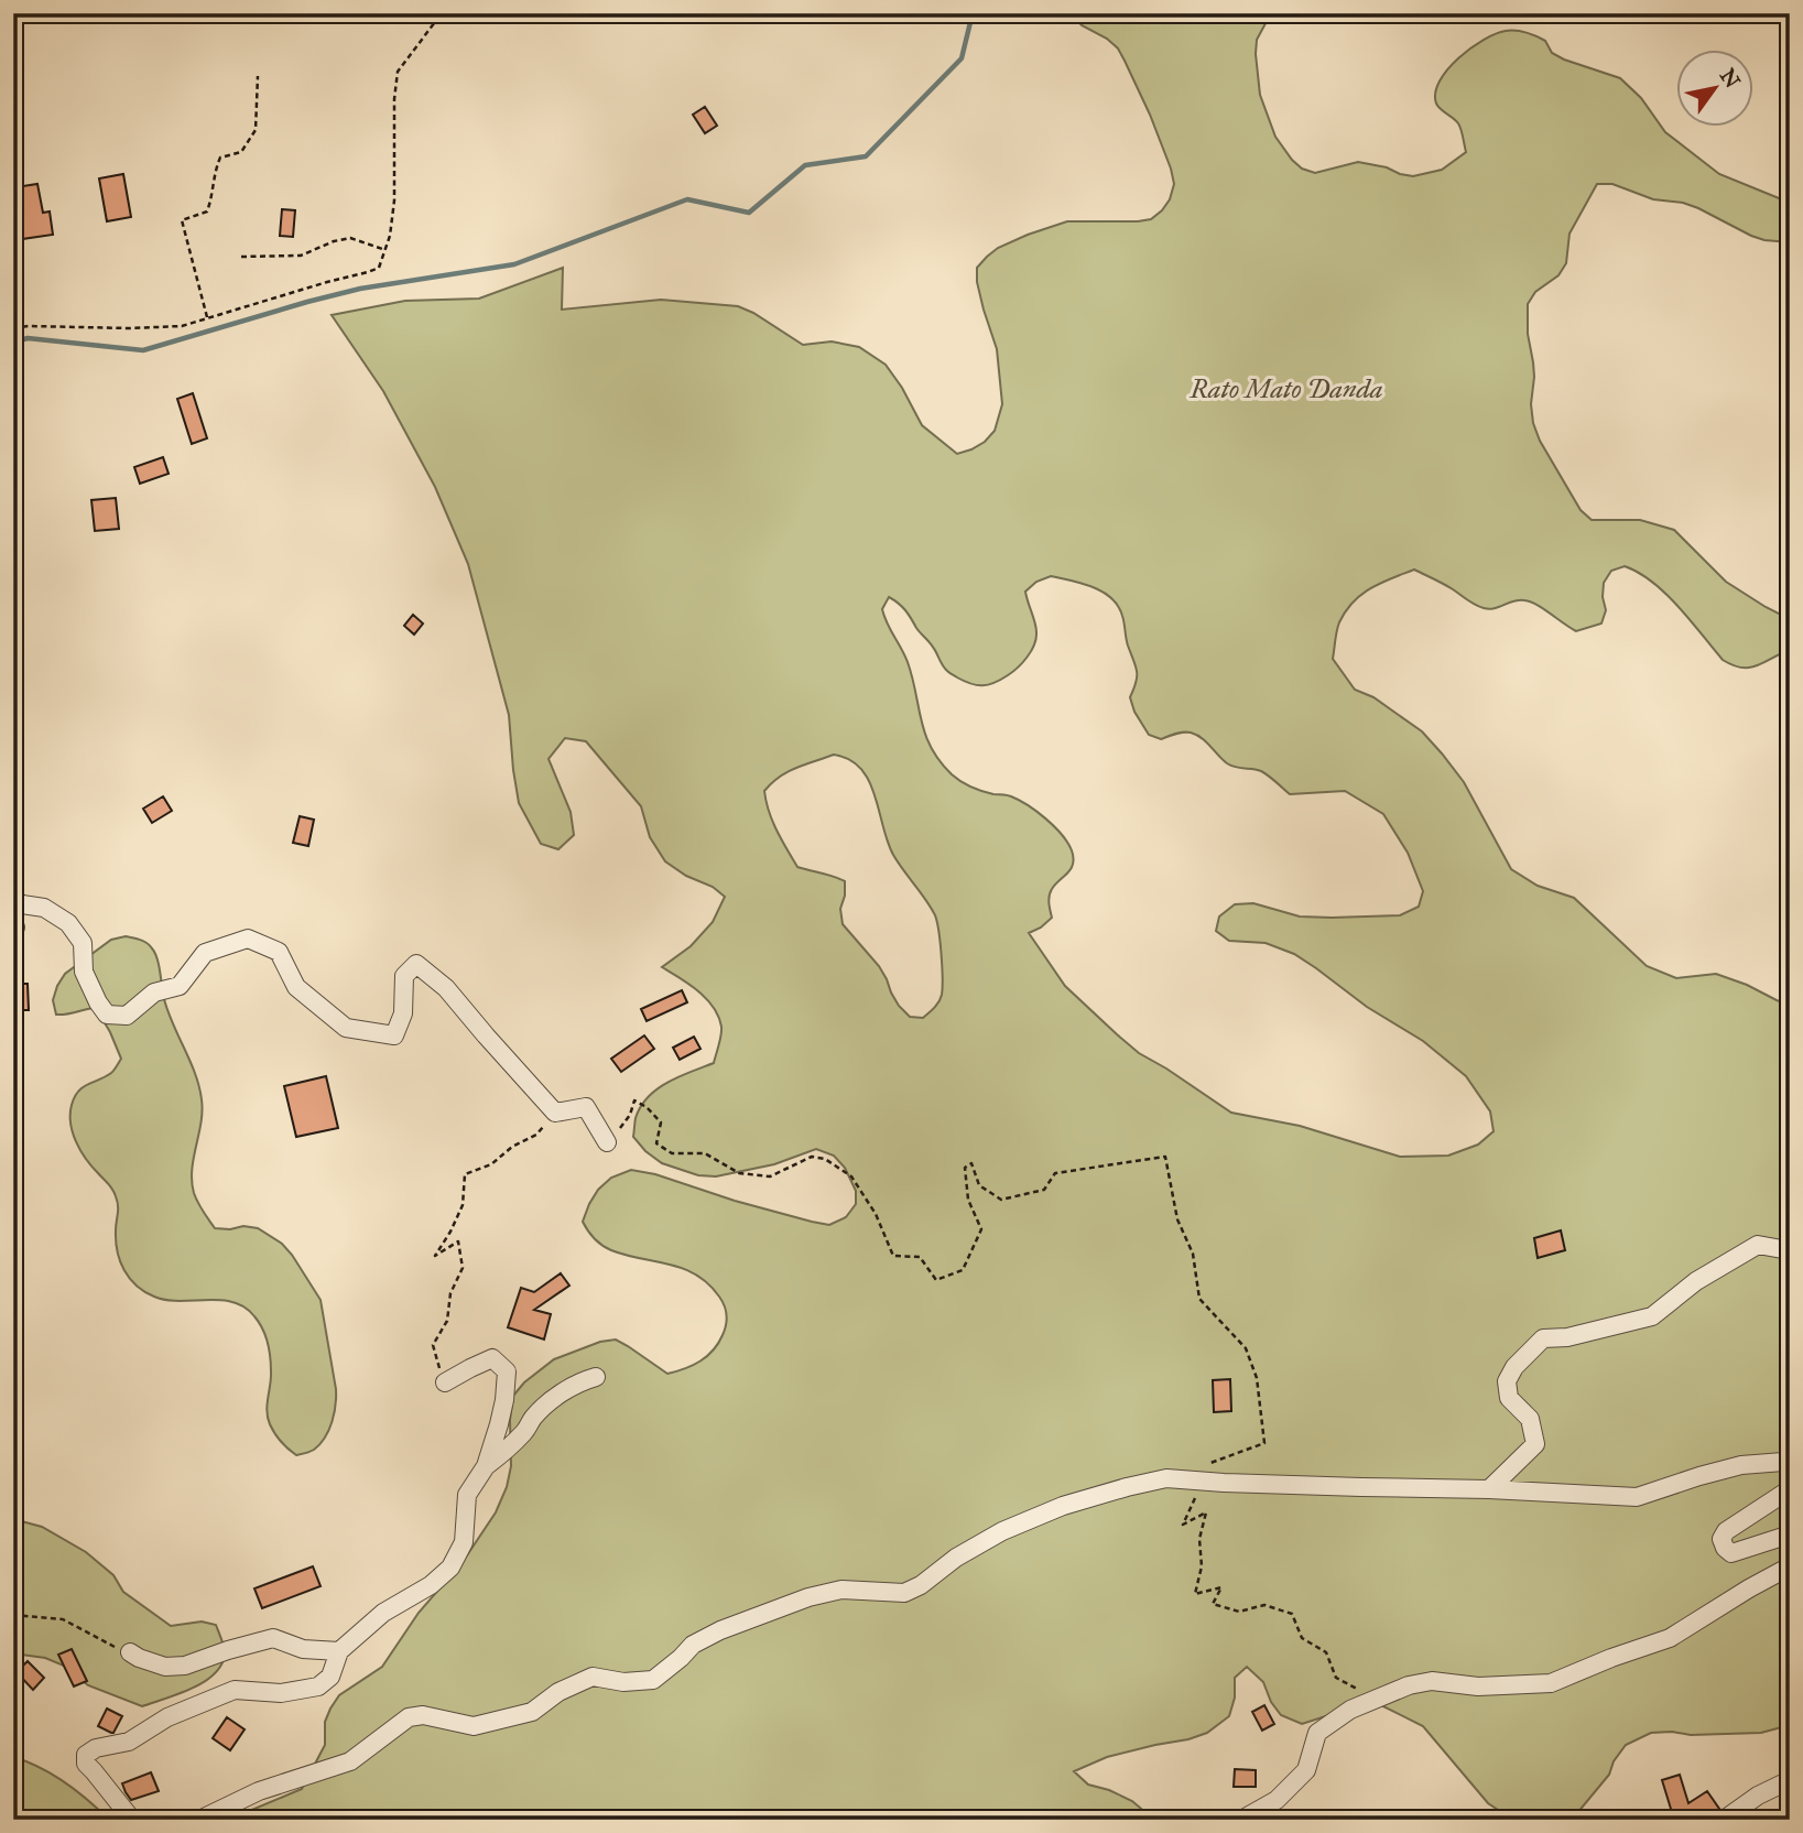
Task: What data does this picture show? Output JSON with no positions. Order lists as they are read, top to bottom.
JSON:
{
  "parks": ["Rato Mato Danda"],
  "north": "top right"
}
